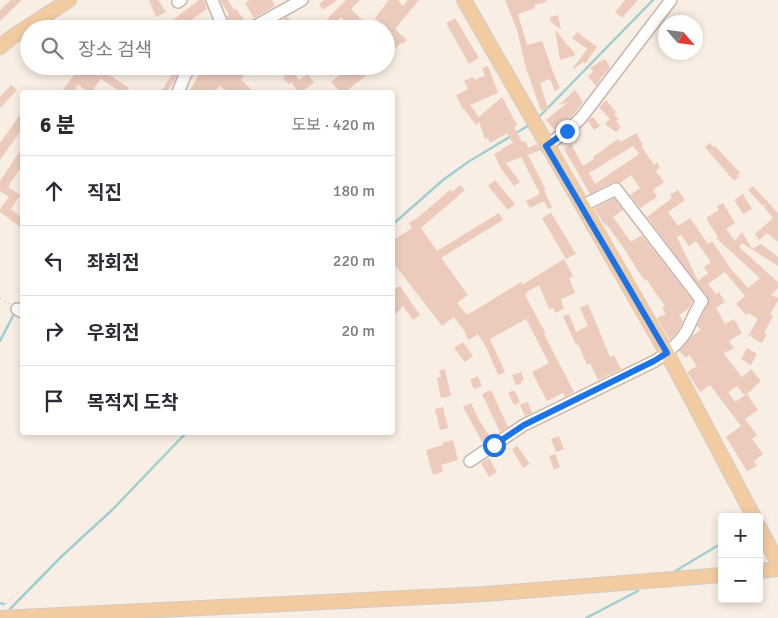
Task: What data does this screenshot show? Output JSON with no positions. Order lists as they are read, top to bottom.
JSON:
{
  "north": "bottom right",
  "page": {
    "search": "장소 검색",
    "heading": ["6 분", "도보 · 420 m"],
    "list": [
      ["직진", "180 m"],
      ["좌회전", "220 m"],
      ["우회전", "20 m"],
      "목적지 도착"
    ],
    "map_buttons": ["+", "−"]
  }
}
